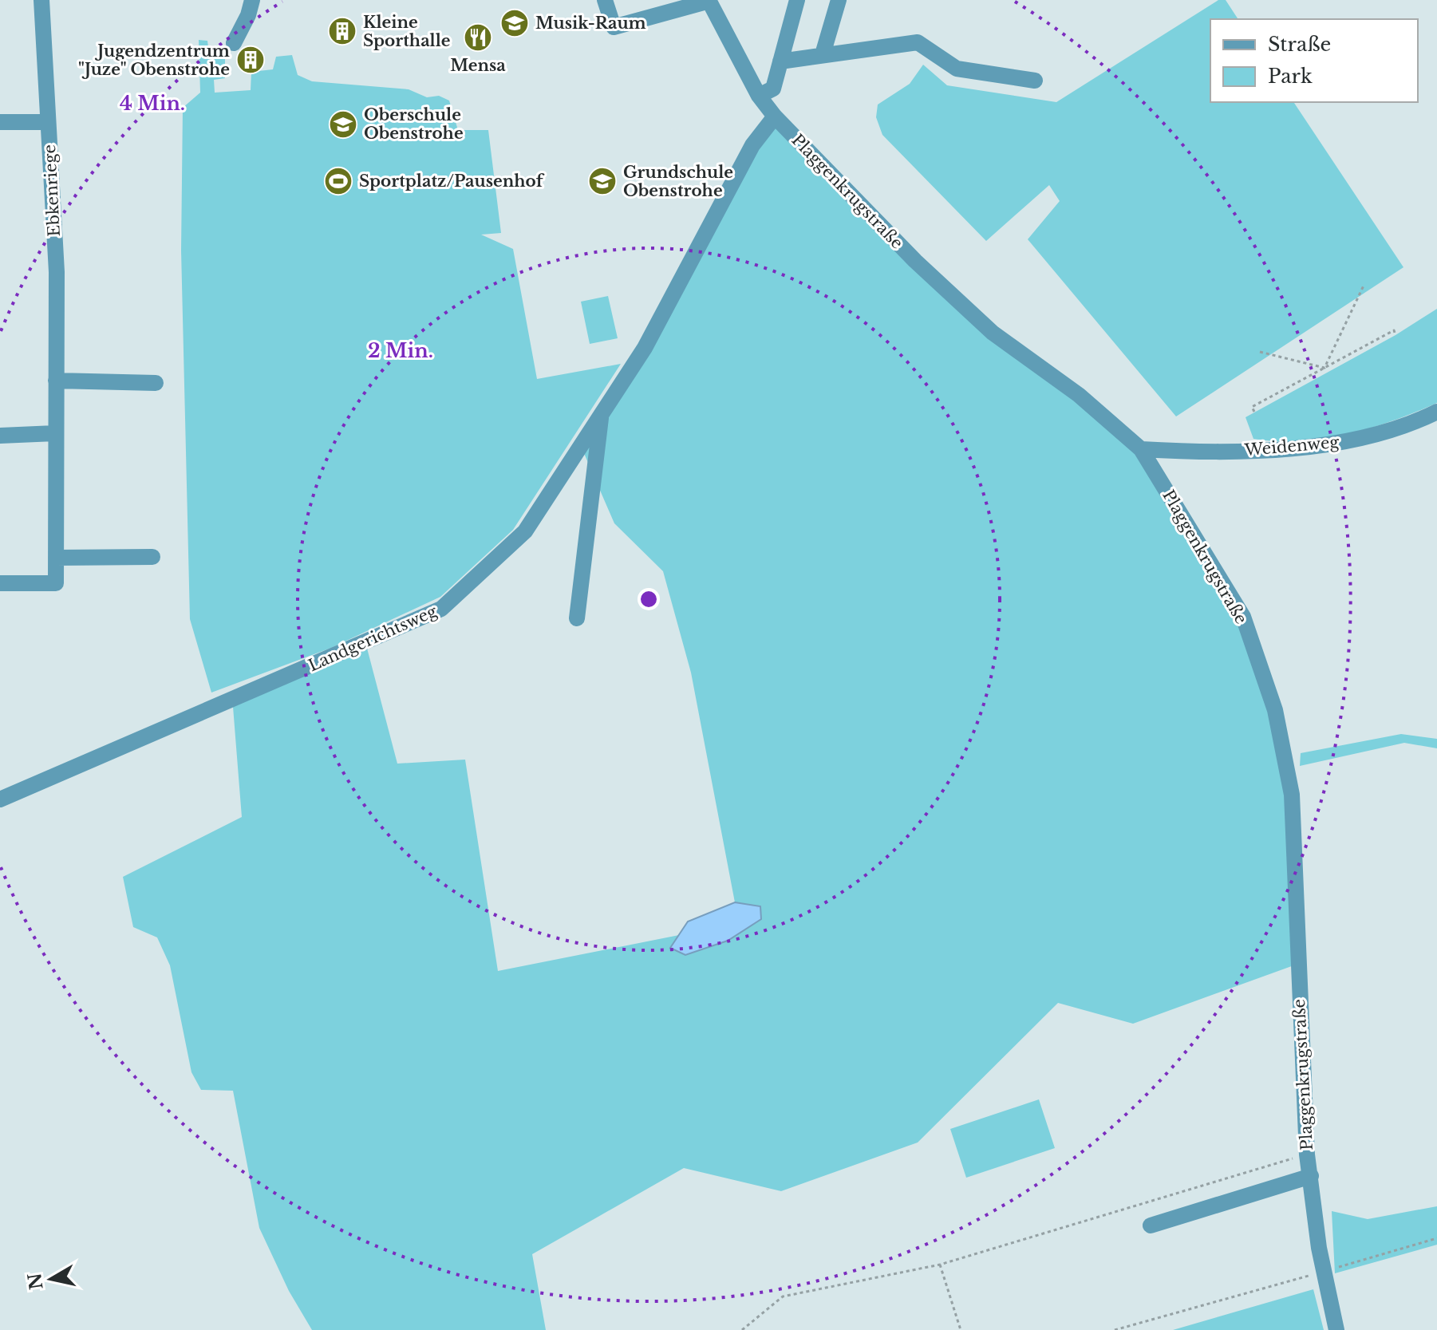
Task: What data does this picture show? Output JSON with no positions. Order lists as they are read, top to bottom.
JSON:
{
  "streets": {
    "street": [
      "Ebkenriege",
      "Plaggenkrugstraße",
      "Weidenweg",
      "Landgerichtsweg"
    ]
  },
  "crossings": [
    ["Plaggenkrugstraße", "Weidenweg"],
    ["Plaggenkrugstraße", "Landgerichtsweg"]
  ],
  "places": {
    "school or university": ["Musik-Raum", "Oberschule Obenstrohe", "Grundschule Obenstrohe"],
    "building": ["Kleine Sporthalle", "Jugendzentrum \"Juze\" Obenstrohe"],
    "restaurant": ["Mensa"],
    "sports": ["Sportplatz/Pausenhof"]
  },
  "legend": ["Straße", "Park"],
  "north": "left",
  "rings": ["4 Min.", "2 Min."]
}
